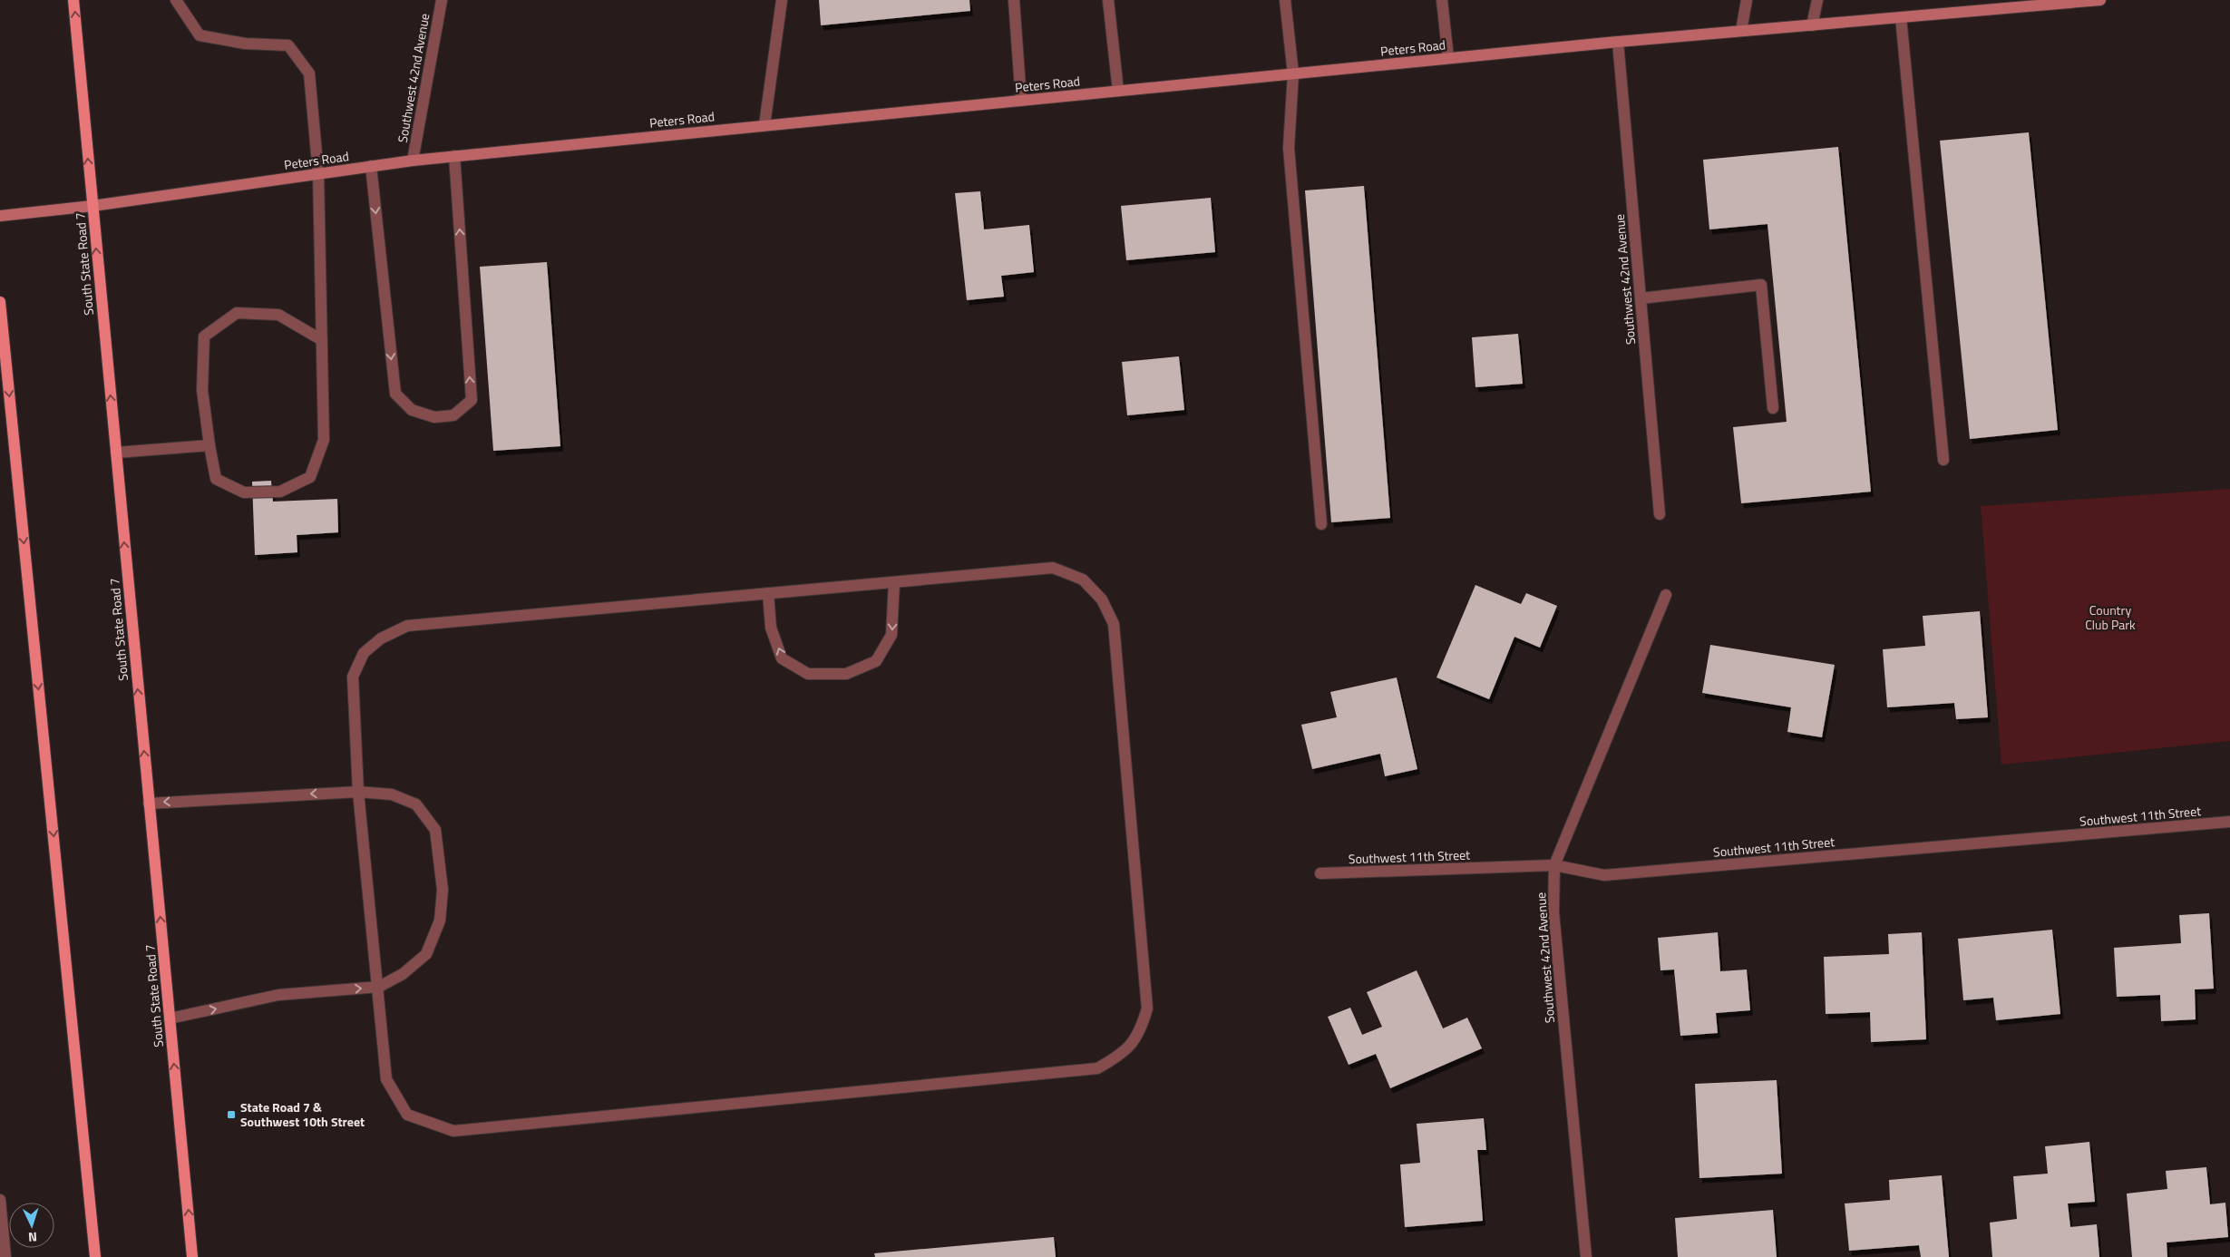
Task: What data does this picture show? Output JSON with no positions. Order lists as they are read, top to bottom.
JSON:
{
  "streets": {
    "main road": ["South State Road 7"],
    "street": ["Peters Road", "Southwest 42nd Avenue", "Southwest 11th Street"]
  },
  "crossings": [
    ["Peters Road", "Southwest 42nd Avenue"],
    ["Peters Road", "South State Road 7"],
    ["Southwest 42nd Avenue", "Southwest 11th Street"]
  ],
  "parks": ["Country Club Park"],
  "places": {
    "transit": ["State Road 7 & Southwest 10th Street"]
  },
  "north": "bottom"
}
